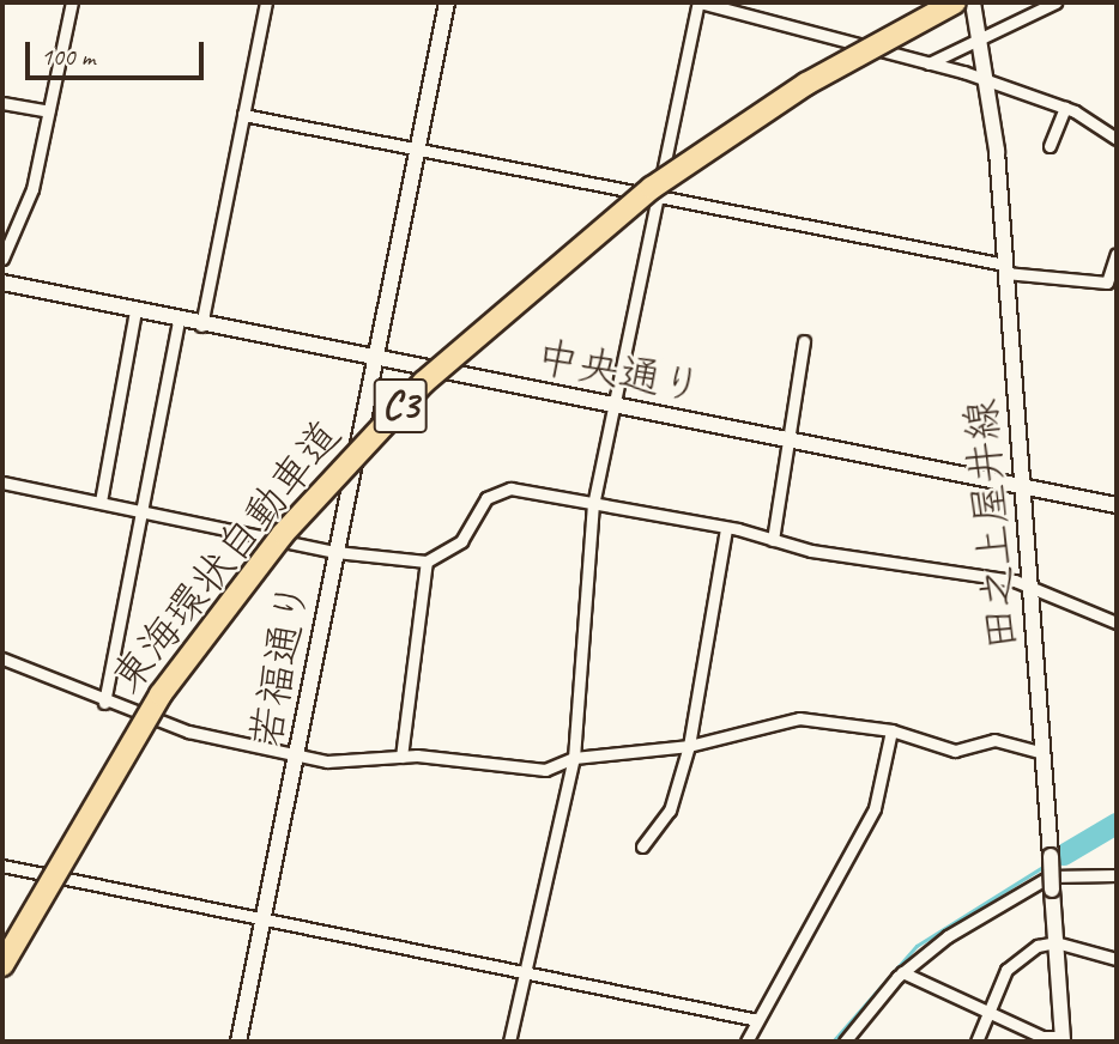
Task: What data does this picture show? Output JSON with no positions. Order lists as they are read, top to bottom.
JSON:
{
  "streets": {
    "highway": ["C3", "東海環状自動車道"],
    "street": ["中央通り", "田之上屋井線", "若福通り"]
  },
  "crossings": [
    ["中央通り", "田之上屋井線"],
    ["中央通り", "若福通り"]
  ],
  "scale_bar": "100 m"
}
